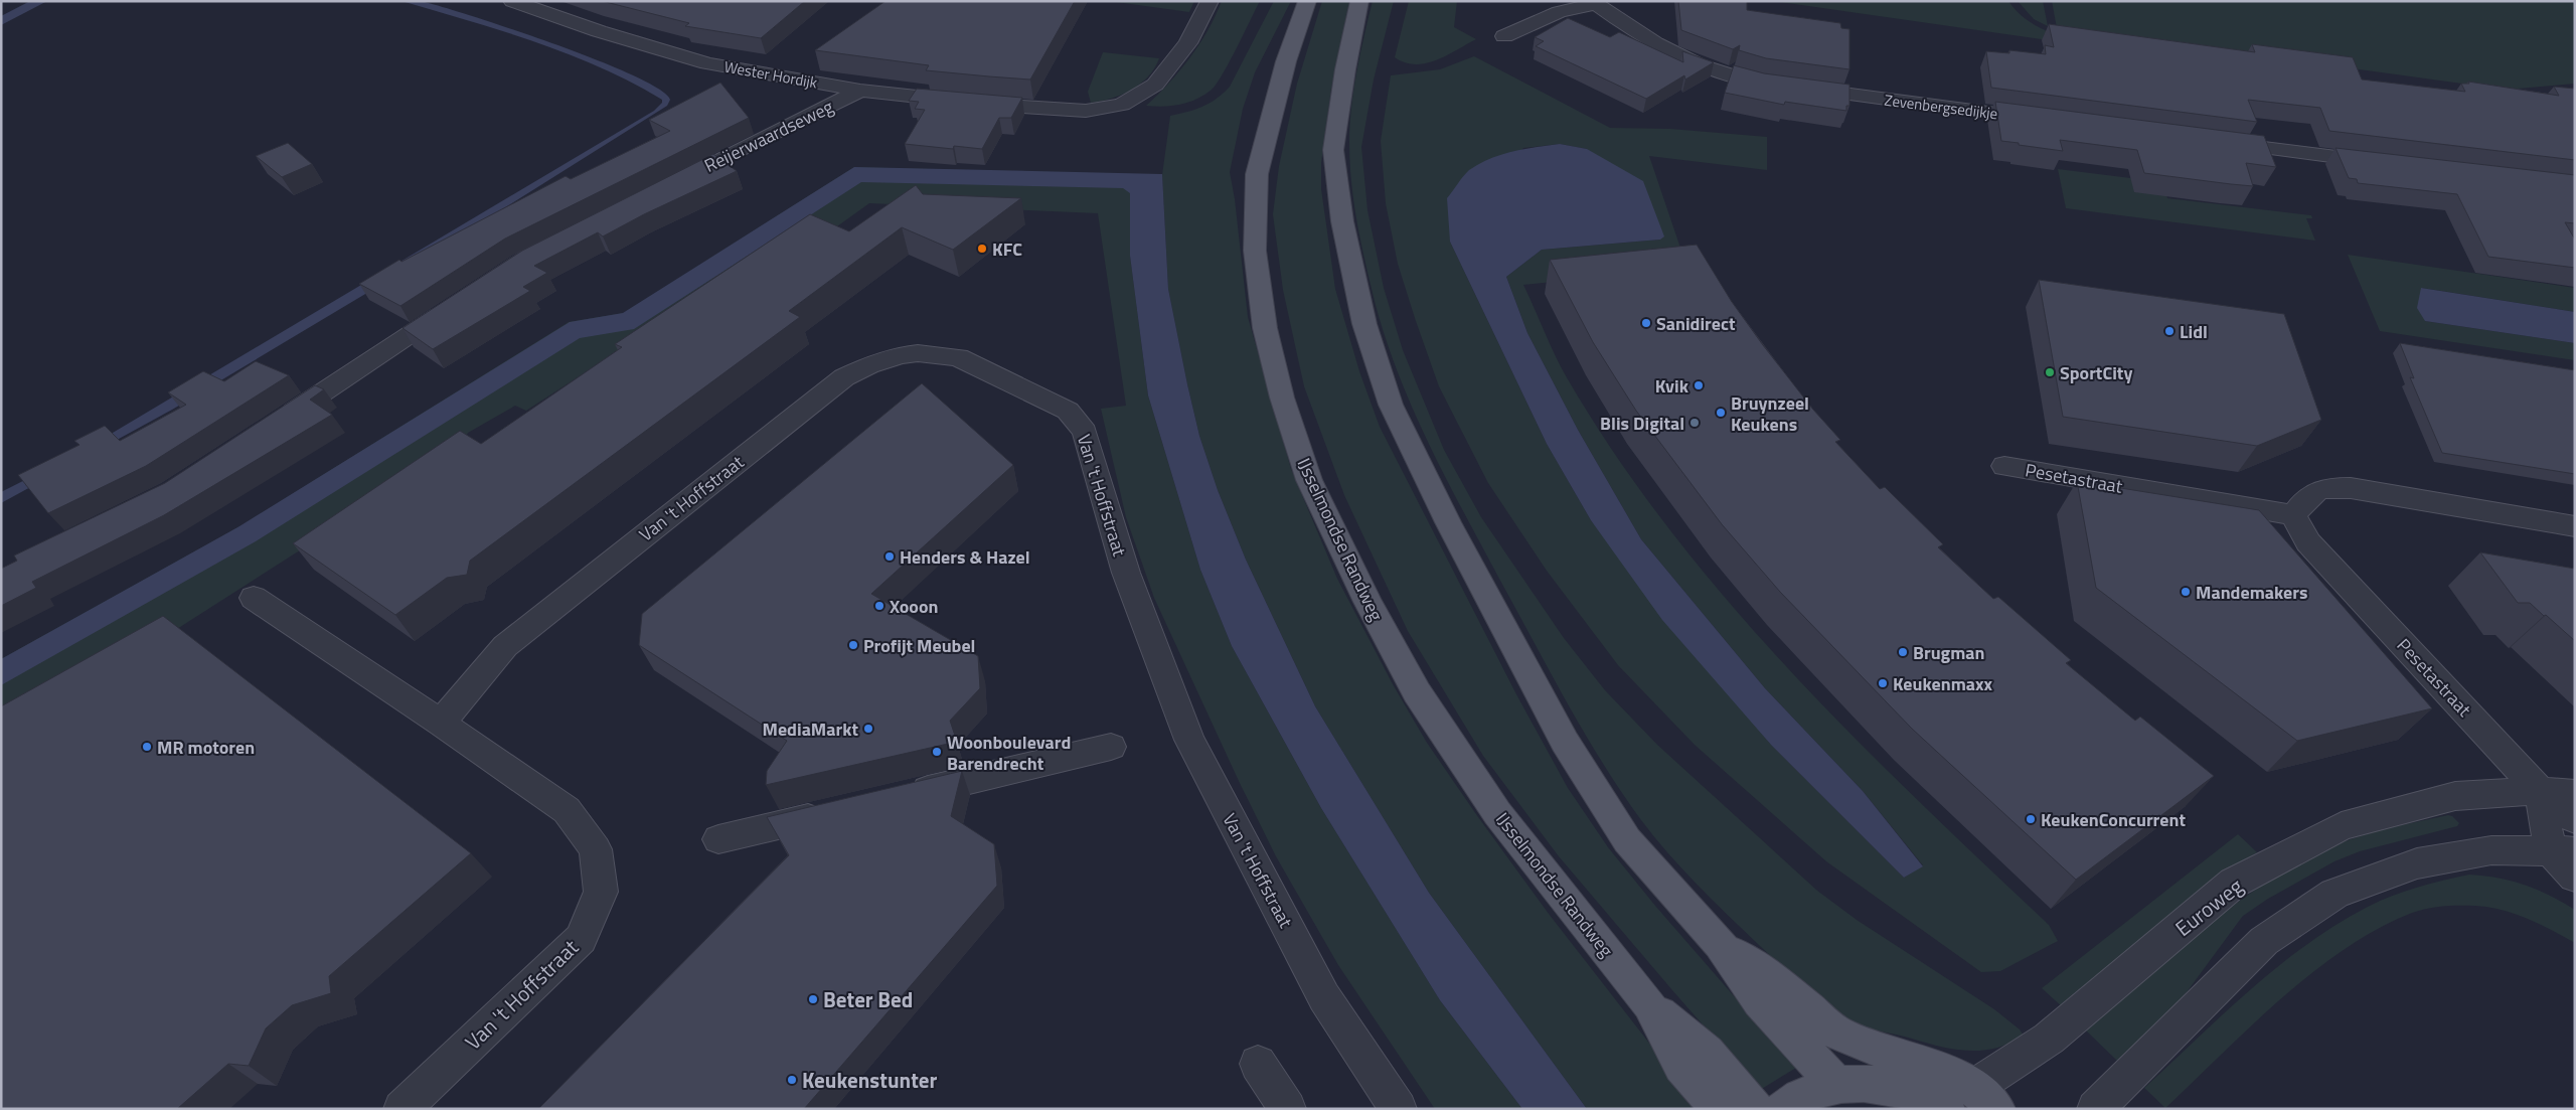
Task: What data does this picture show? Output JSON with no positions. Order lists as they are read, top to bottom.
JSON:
{
  "streets": {
    "main road": ["IJsselmondse Randweg"],
    "street": [
      "Wester Hordijk",
      "Zevenbergsedijkje",
      "Reijerwaardseweg",
      "Pesetastraat",
      "Van 't Hoffstraat",
      "Euroweg"
    ]
  },
  "crossings": [
    ["Wester Hordijk", "Reijerwaardseweg"],
    ["Pesetastraat", "Euroweg"]
  ],
  "places": [
    "KFC",
    "Sanidirect",
    "Lidl",
    "SportCity",
    "Kvik",
    "Bruynzeel Keukens",
    "Blis Digital",
    "Henders & Hazel",
    "Mandemakers",
    "Xooon",
    "Profijt Meubel",
    "Brugman",
    "Keukenmaxx",
    "MediaMarkt",
    "MR motoren",
    "Woonboulevard Barendrecht",
    "KeukenConcurrent",
    "Beter Bed",
    "Keukenstunter"
  ]
}
